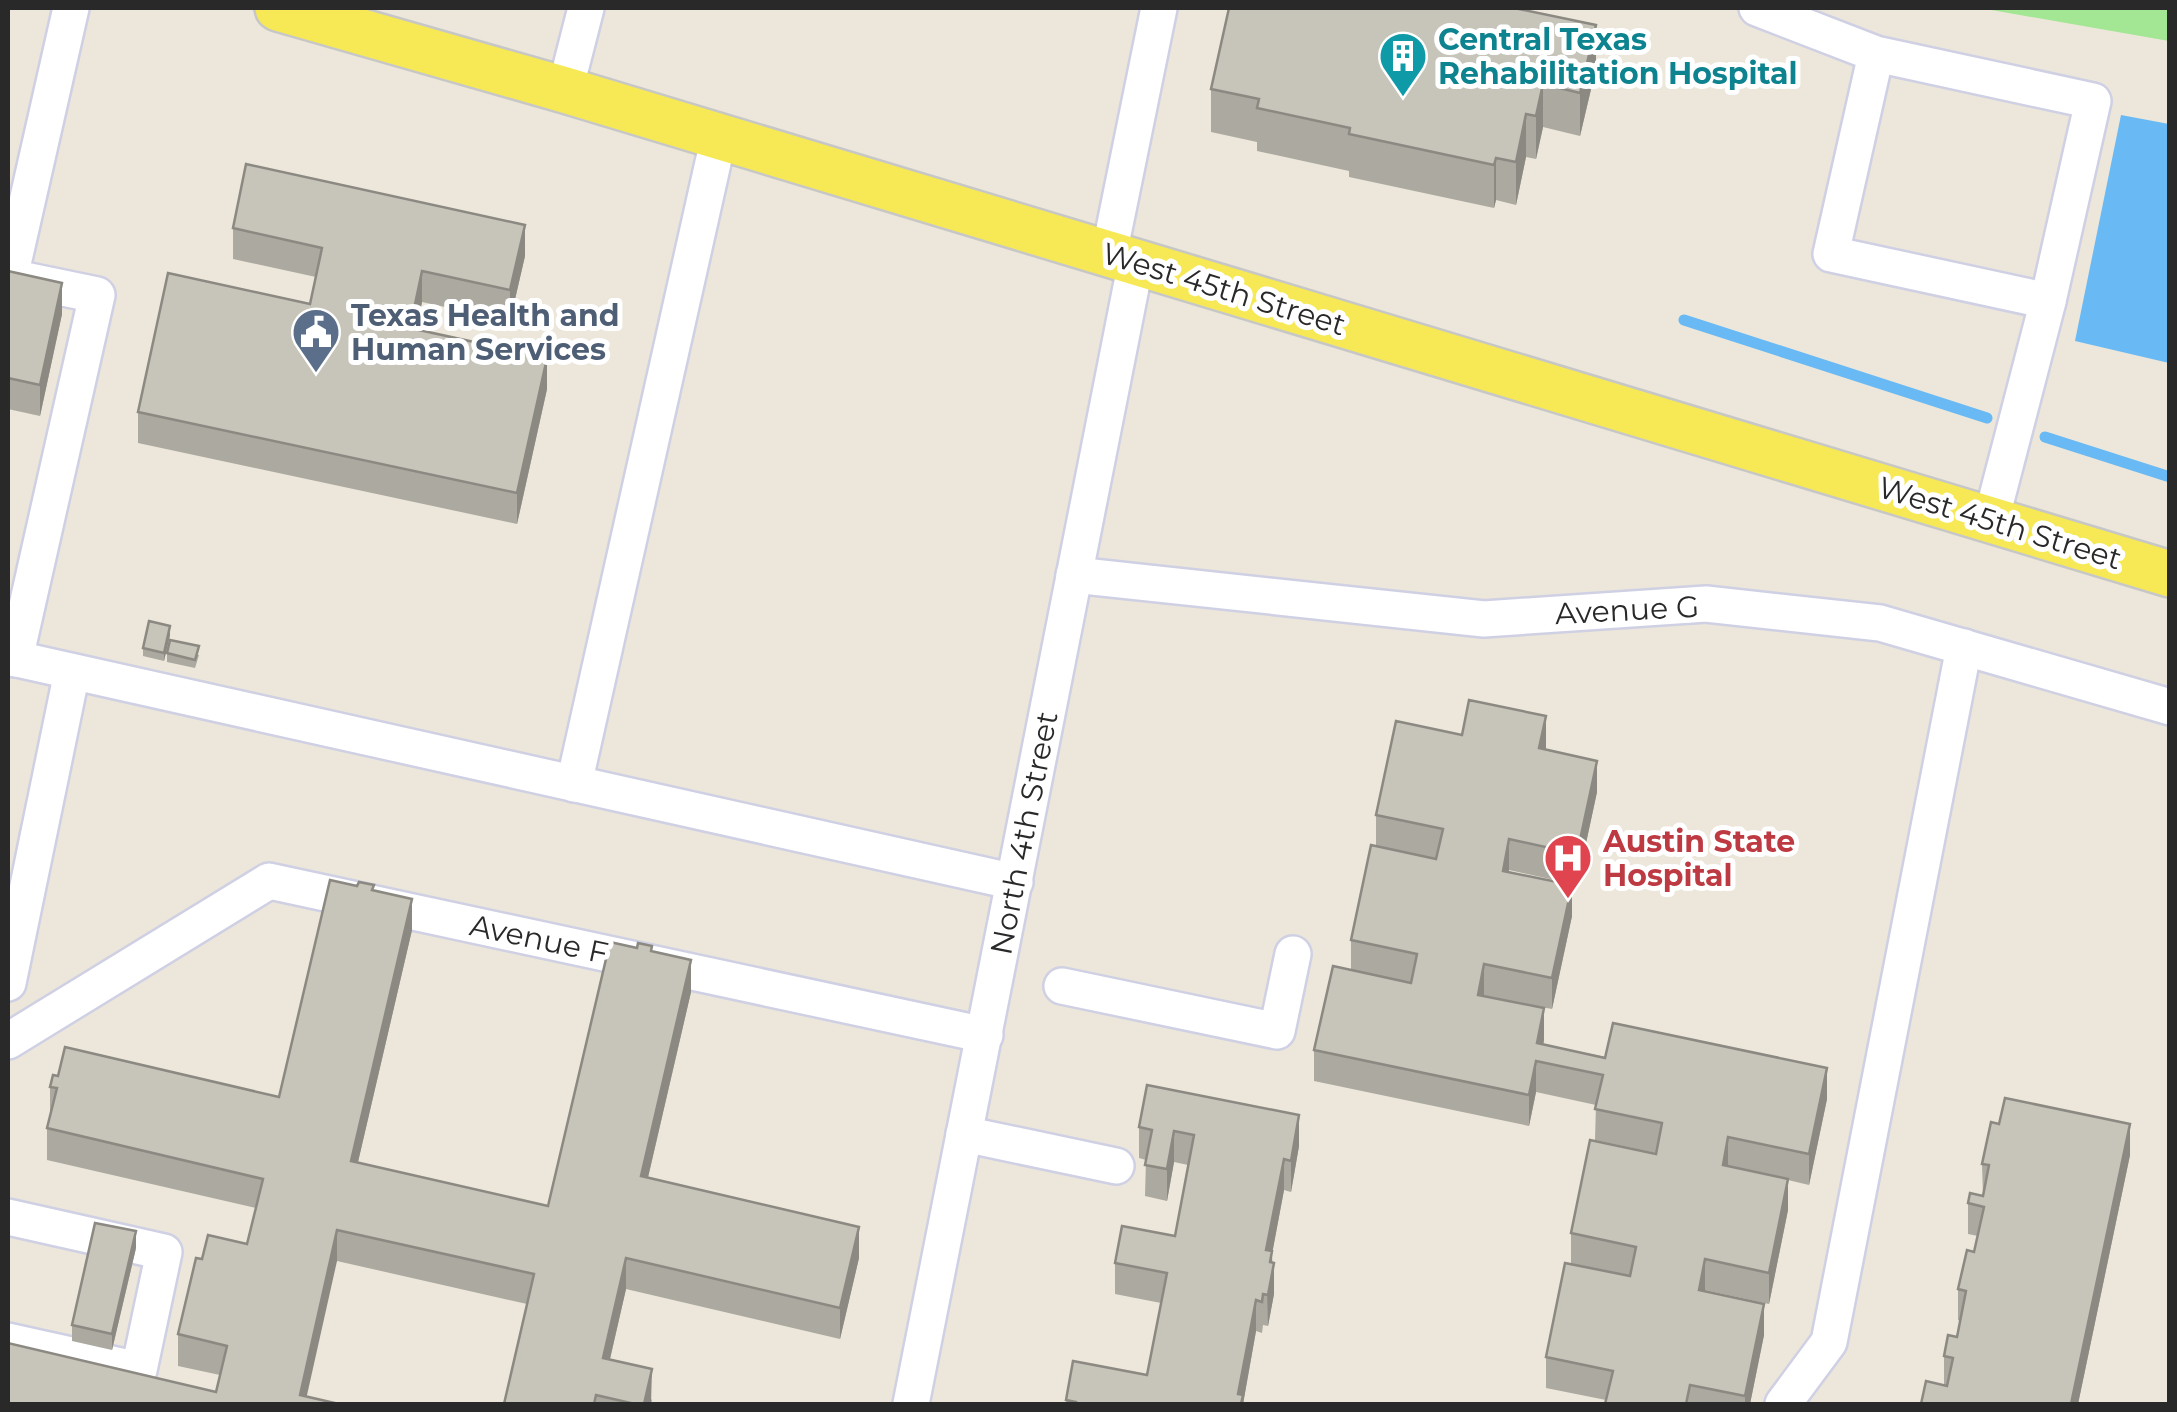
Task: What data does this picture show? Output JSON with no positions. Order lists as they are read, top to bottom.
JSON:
{
  "streets": {
    "main road": ["West 45th Street"],
    "street": ["Avenue G", "North 4th Street", "Avenue F"]
  },
  "crossings": [
    ["West 45th Street", "North 4th Street"],
    ["Avenue G", "North 4th Street"],
    ["North 4th Street", "Avenue F"]
  ],
  "places": {
    "building": ["Central Texas Rehabilitation Hospital"],
    "public building": ["Texas Health and Human Services"],
    "hospital": ["Austin State Hospital"]
  }
}
